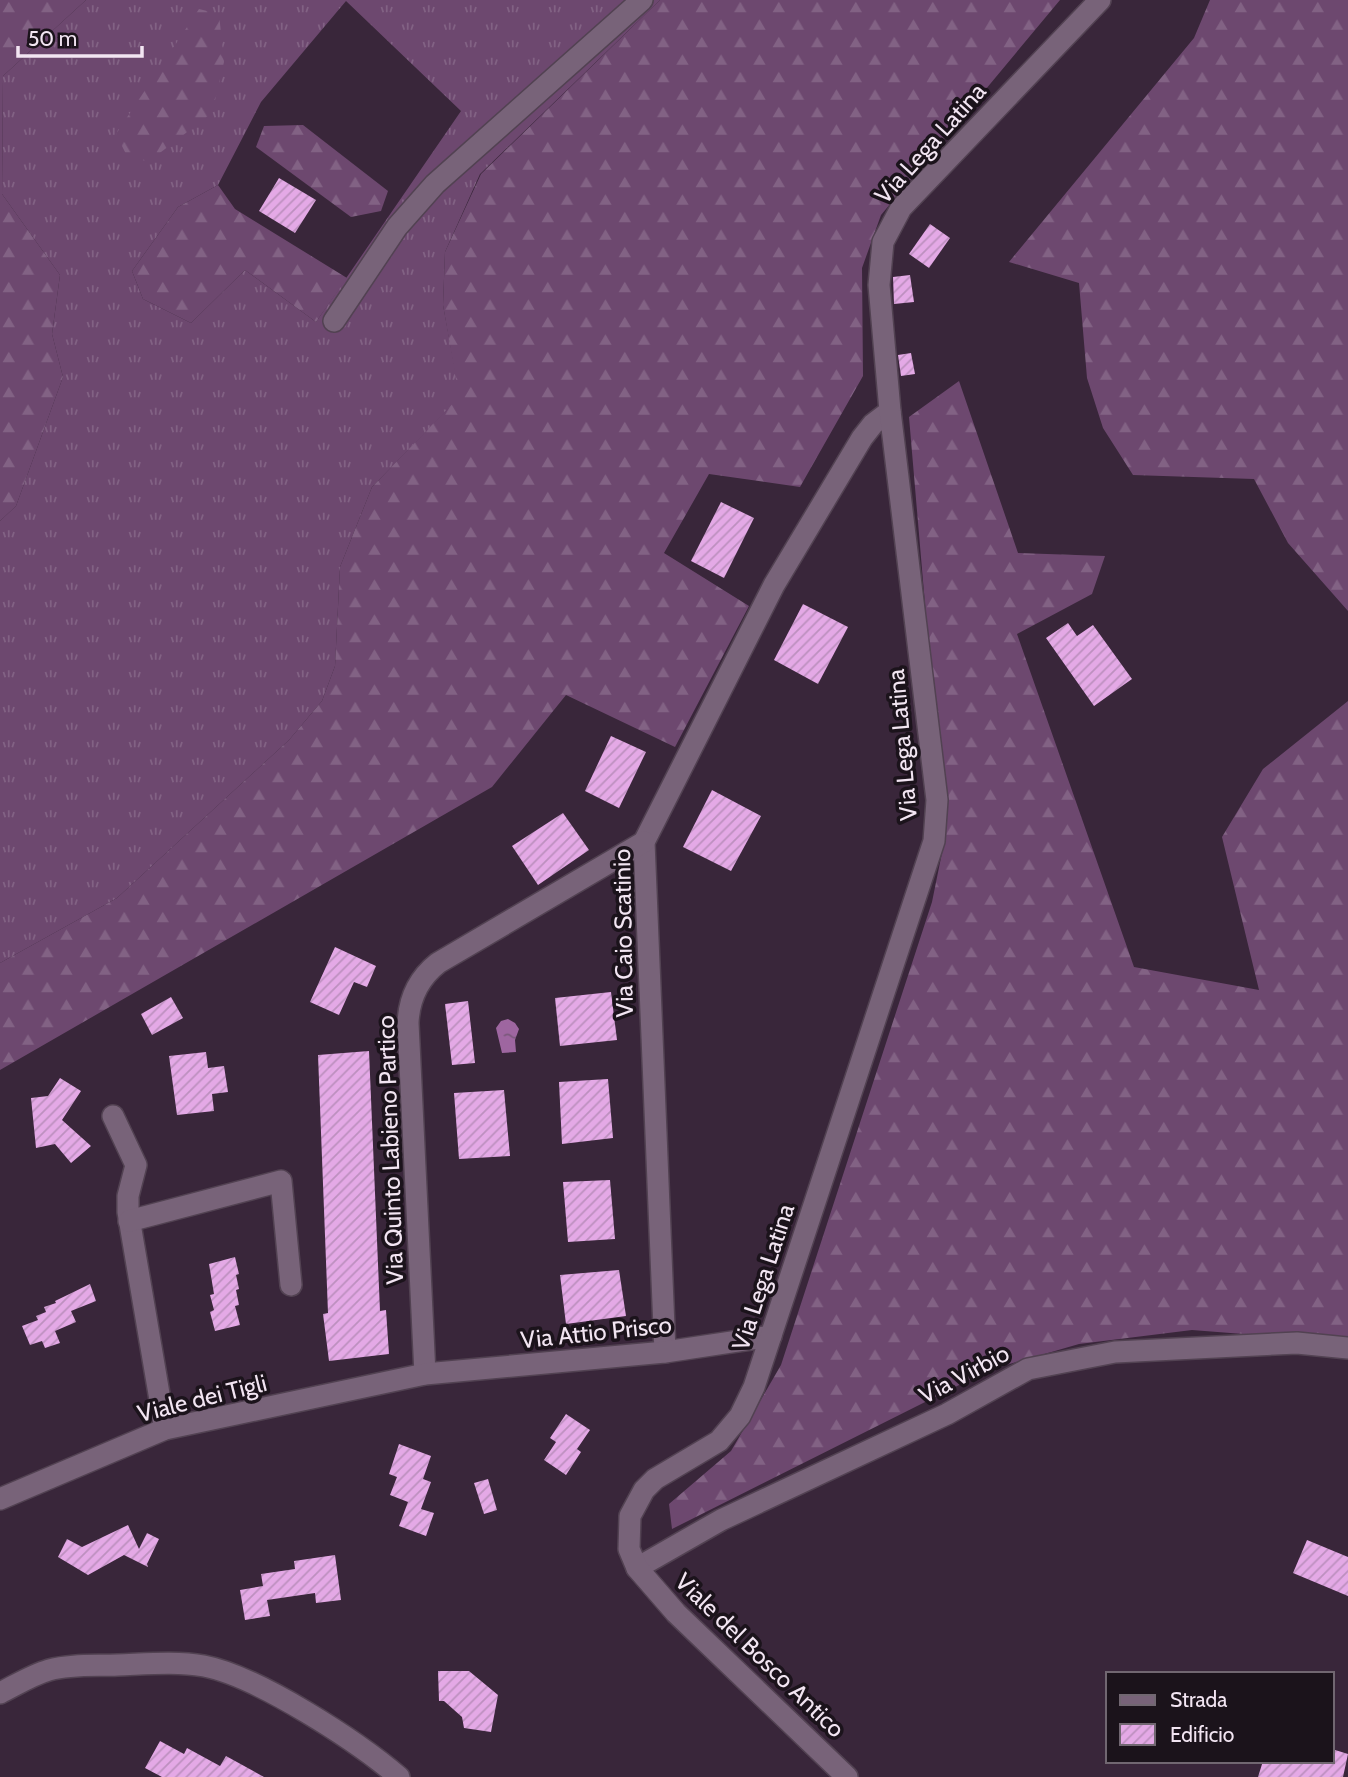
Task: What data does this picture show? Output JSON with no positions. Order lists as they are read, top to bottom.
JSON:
{
  "streets": {
    "street": [
      "Via Lega Latina",
      "Via Caio Scatinio",
      "Via Quinto Labieno Partico",
      "Via Attio Prisco",
      "Via Virbio",
      "Viale dei Tigli",
      "Viale del Bosco Antico"
    ]
  },
  "crossings": [
    ["Via Lega Latina", "Via Caio Scatinio"],
    ["Via Lega Latina", "Via Attio Prisco"],
    ["Via Lega Latina", "Via Virbio"],
    ["Via Lega Latina", "Viale del Bosco Antico"],
    ["Via Caio Scatinio", "Via Quinto Labieno Partico"],
    ["Via Caio Scatinio", "Via Attio Prisco"],
    ["Via Quinto Labieno Partico", "Via Attio Prisco"],
    ["Via Quinto Labieno Partico", "Viale dei Tigli"],
    ["Via Attio Prisco", "Viale dei Tigli"],
    ["Via Virbio", "Viale del Bosco Antico"]
  ],
  "legend": ["Strada", "Edificio"],
  "scale_bar": "50 m"
}
